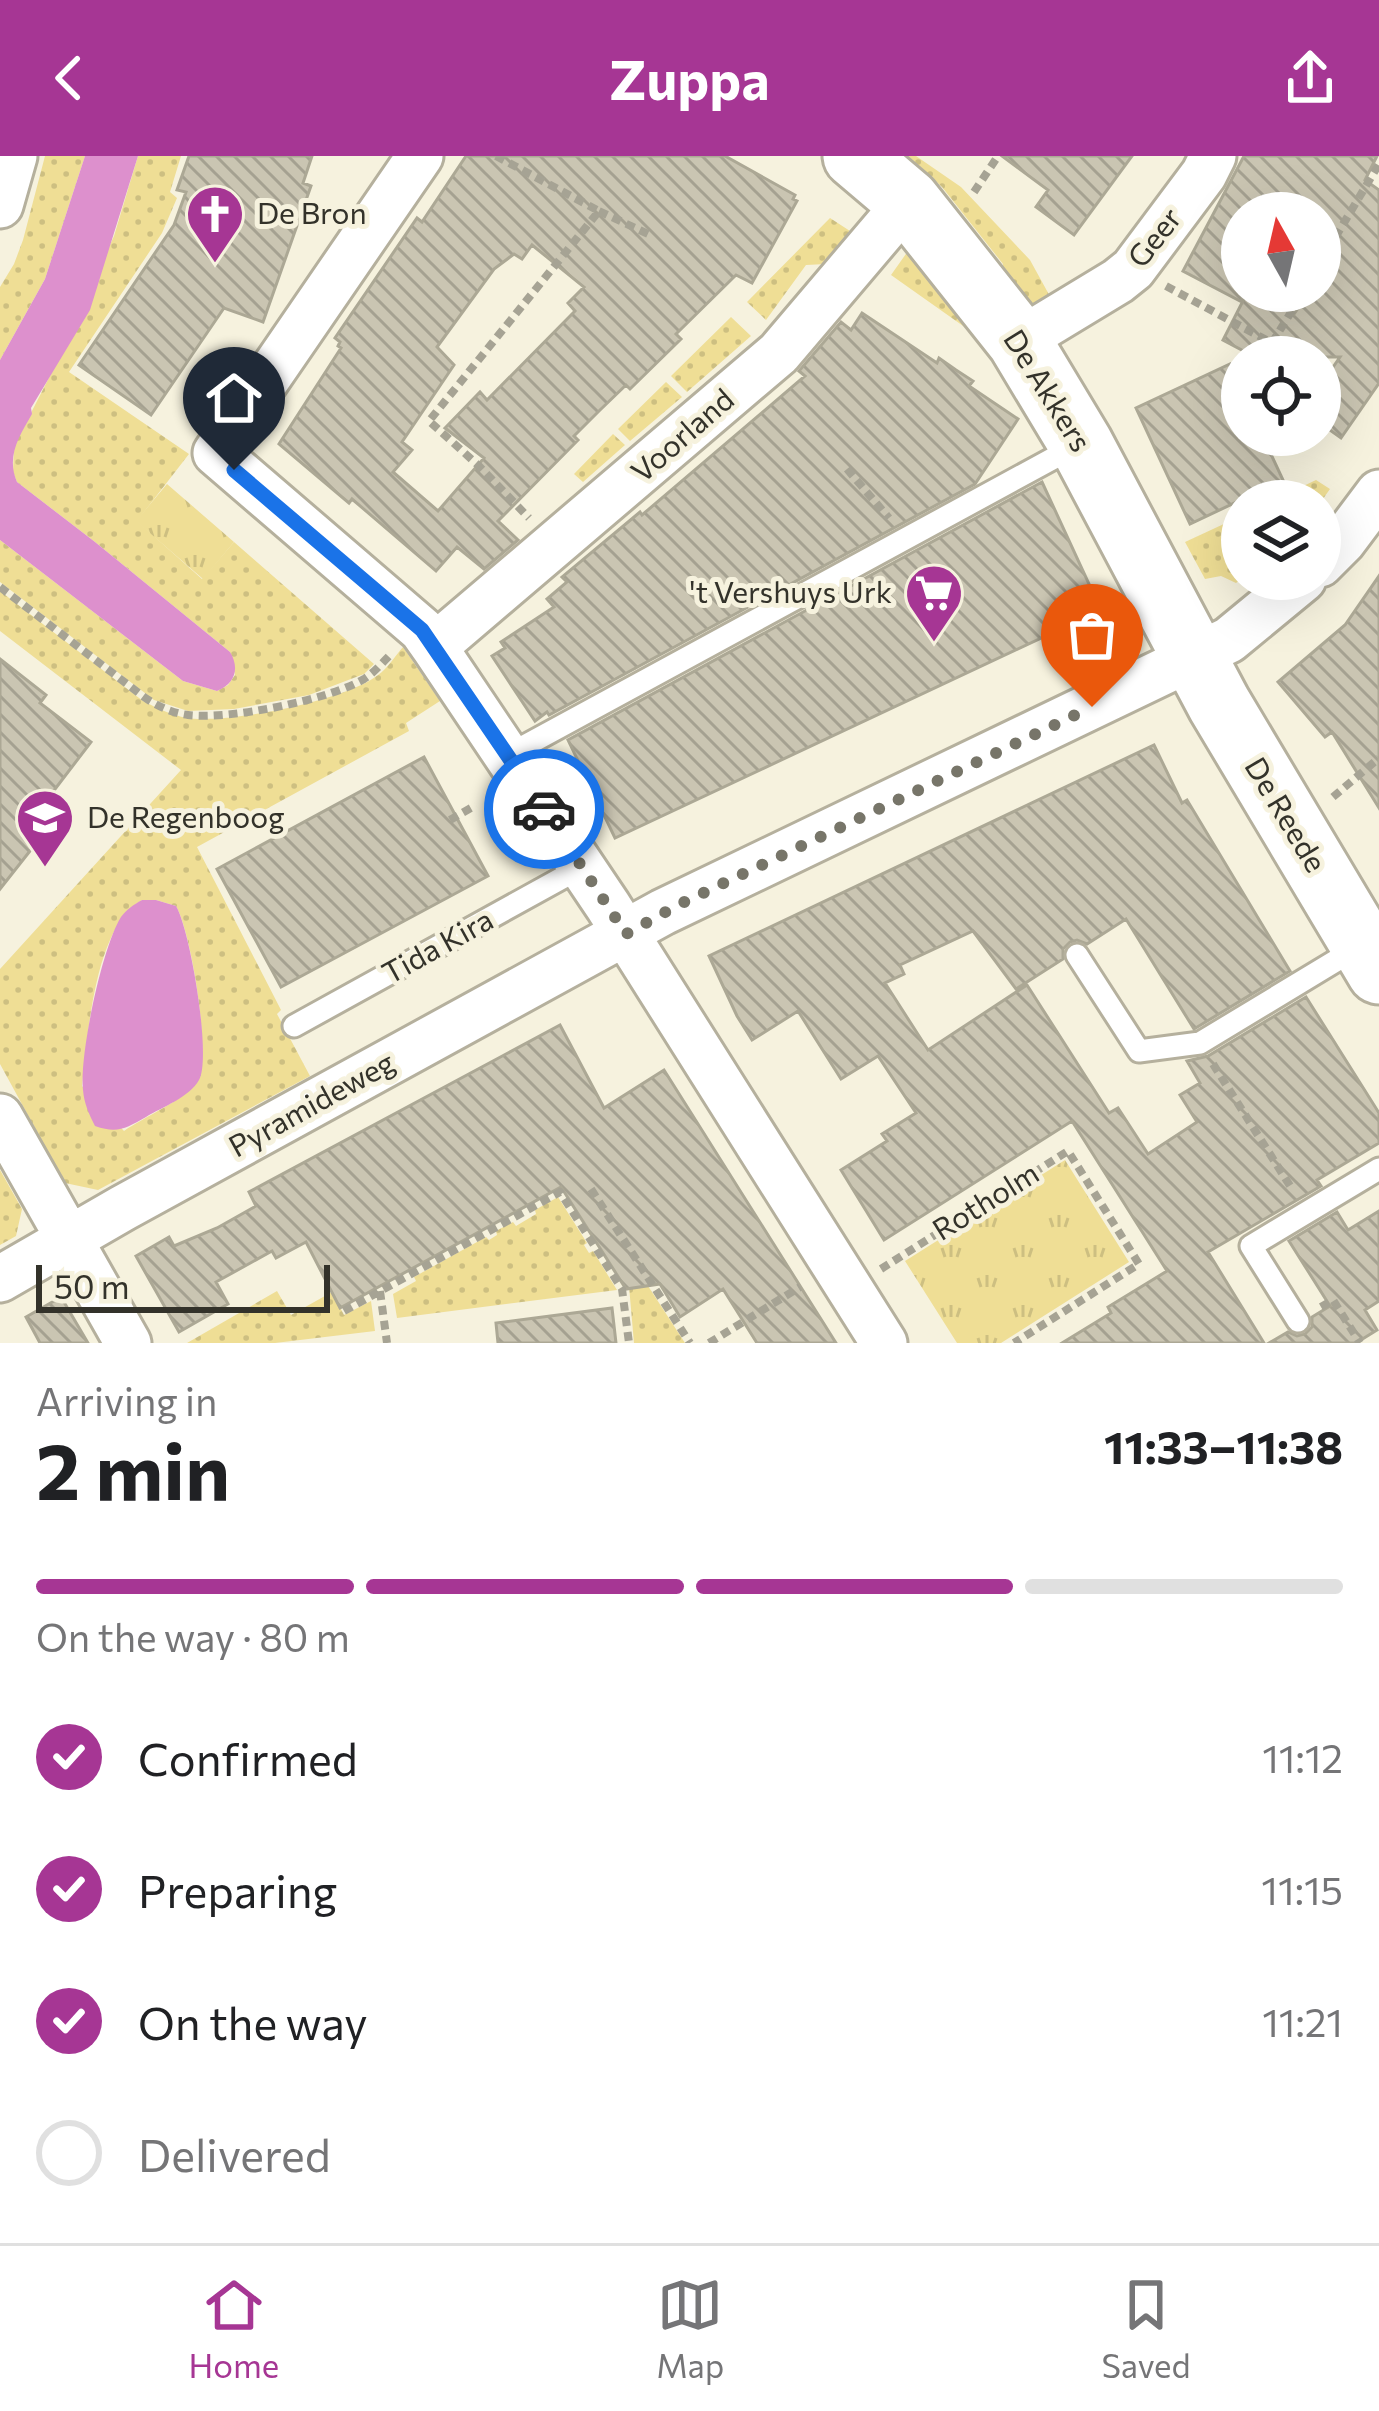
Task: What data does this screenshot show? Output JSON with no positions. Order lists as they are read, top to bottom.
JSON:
{
  "streets": {
    "street": [
      "Geer",
      "De Akkers",
      "Voorland",
      "De Reede",
      "Pyramideweg"
    ],
    "lane": ["Tida Kira"],
    "path": ["Rotholm"]
  },
  "crossings": [
    ["Geer", "De Akkers"],
    ["De Akkers", "Voorland"],
    ["De Akkers", "De Reede"],
    ["De Akkers", "Pyramideweg"],
    ["De Reede", "Pyramideweg"]
  ],
  "places": {
    "church": ["De Bron"],
    "supermarket": ["'t Vershuys Urk"],
    "school or university": ["De Regenboog"]
  },
  "scale_bar": "50 m",
  "north": "top",
  "page": {
    "header": "Zuppa",
    "scale": "50 m",
    "heading": ["2 min", "Arriving in", "11:33–11:38"],
    "bar": "On the way · 80 m",
    "list": [
      ["Confirmed", "11:12"],
      ["Preparing", "11:15"],
      ["On the way", "11:21"],
      "Delivered"
    ],
    "tabs": ["Home", "Map", "Saved"]
  }
}
